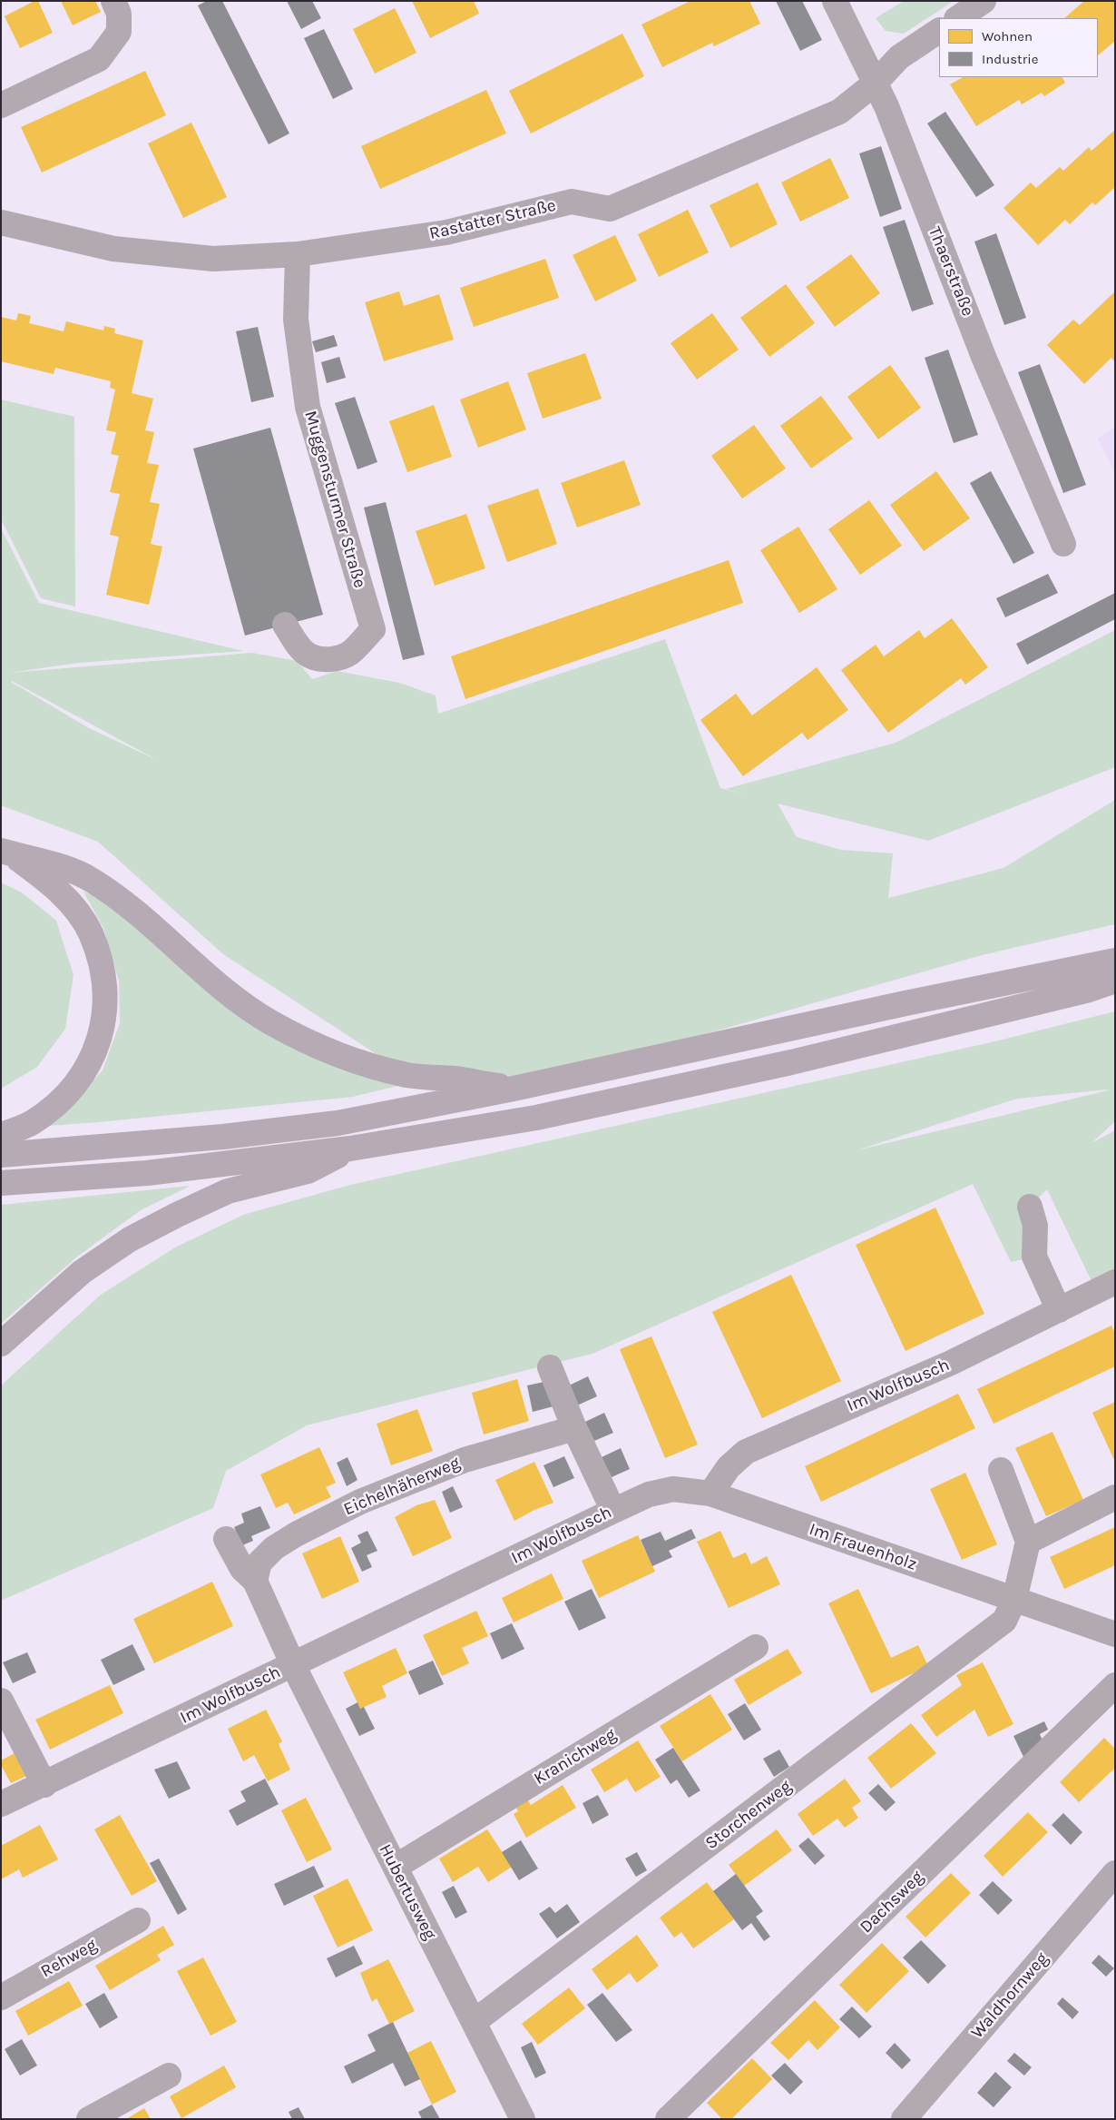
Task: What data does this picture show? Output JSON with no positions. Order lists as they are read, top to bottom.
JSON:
{
  "streets": {
    "street": [
      "Rastatter Straße",
      "Thaerstraße",
      "Muggensturmer Straße",
      "Im Wolfbusch",
      "Eichelhäherweg",
      "Im Frauenholz",
      "Kranichweg",
      "Storchenweg",
      "Hubertusweg",
      "Dachsweg",
      "Rehweg",
      "Waldhornweg"
    ]
  },
  "crossings": [
    ["Rastatter Straße", "Thaerstraße"],
    ["Rastatter Straße", "Muggensturmer Straße"],
    ["Im Wolfbusch", "Im Frauenholz"],
    ["Im Wolfbusch", "Hubertusweg"],
    ["Im Frauenholz", "Storchenweg"],
    ["Kranichweg", "Hubertusweg"],
    ["Storchenweg", "Hubertusweg"]
  ],
  "legend": ["Wohnen", "Industrie"]
}
